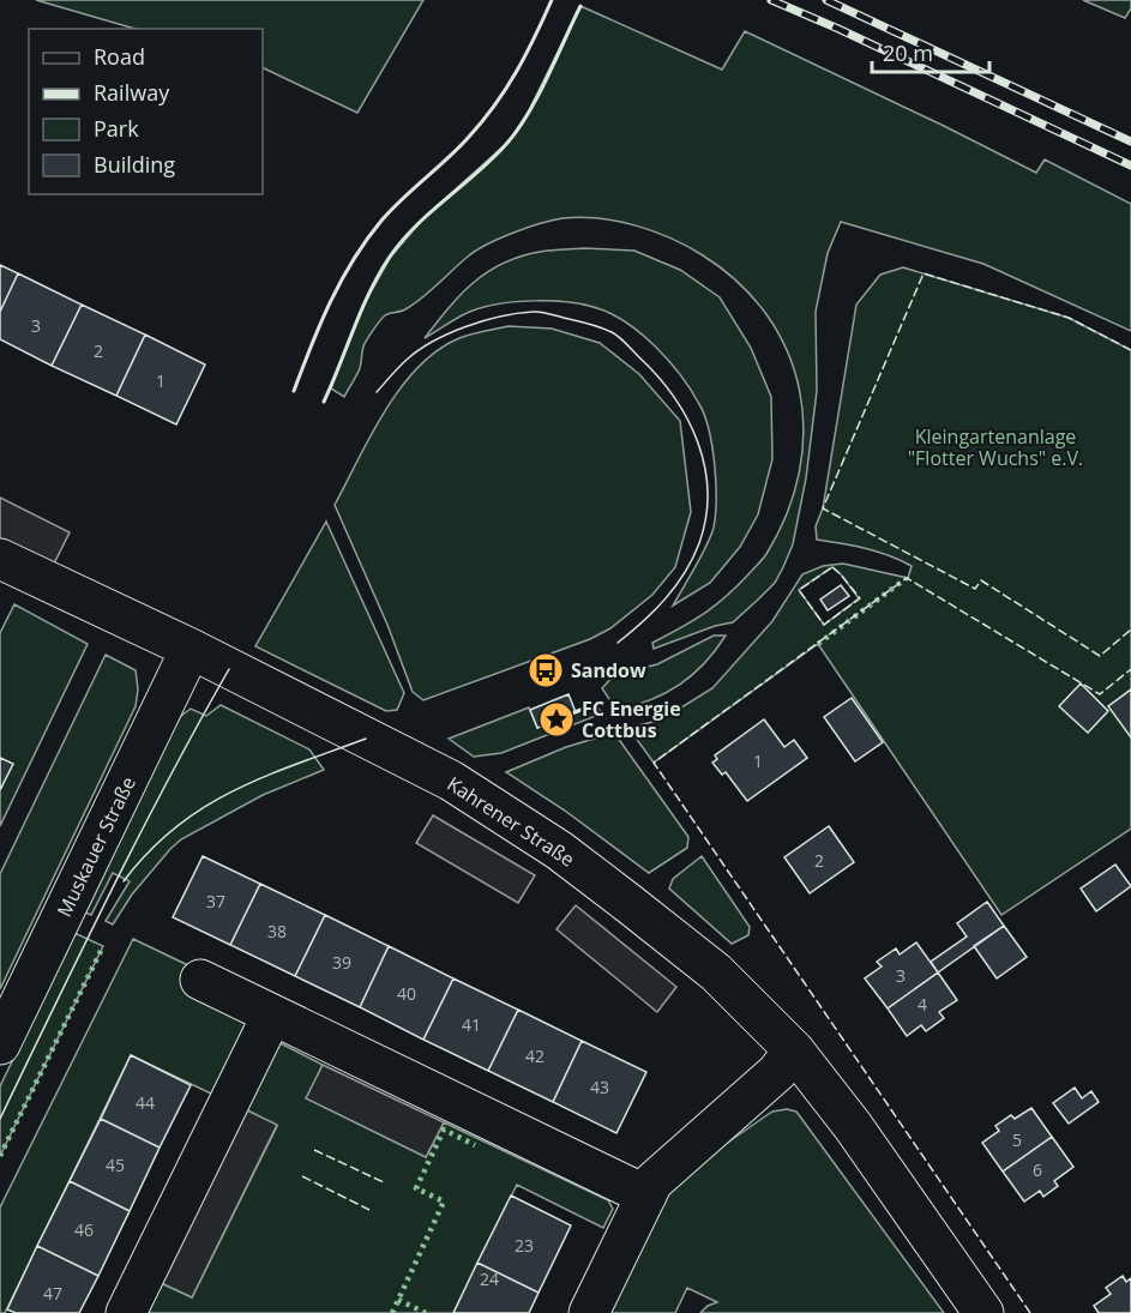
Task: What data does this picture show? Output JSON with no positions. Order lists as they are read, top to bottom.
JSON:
{
  "streets": {
    "street": ["Kahrener Straße", "Muskauer Straße"]
  },
  "crossings": [
    ["Kahrener Straße", "Muskauer Straße"]
  ],
  "parks": ["Kleingartenanlage \"Flotter Wuchs\" e.V."],
  "places": {
    "bus stop": ["Sandow"],
    "place": ["FC Energie Cottbus"]
  },
  "house_numbers": [
    "3",
    "2",
    "1",
    "1",
    "2",
    "37",
    "38",
    "39",
    "3",
    "40",
    "4",
    "41",
    "42",
    "43",
    "44",
    "5",
    "45",
    "6",
    "46",
    "23",
    "24",
    "47"
  ],
  "legend": [
    "Road",
    "Railway",
    "Park",
    "Building"
  ],
  "scale_bar": "20 m"
}
